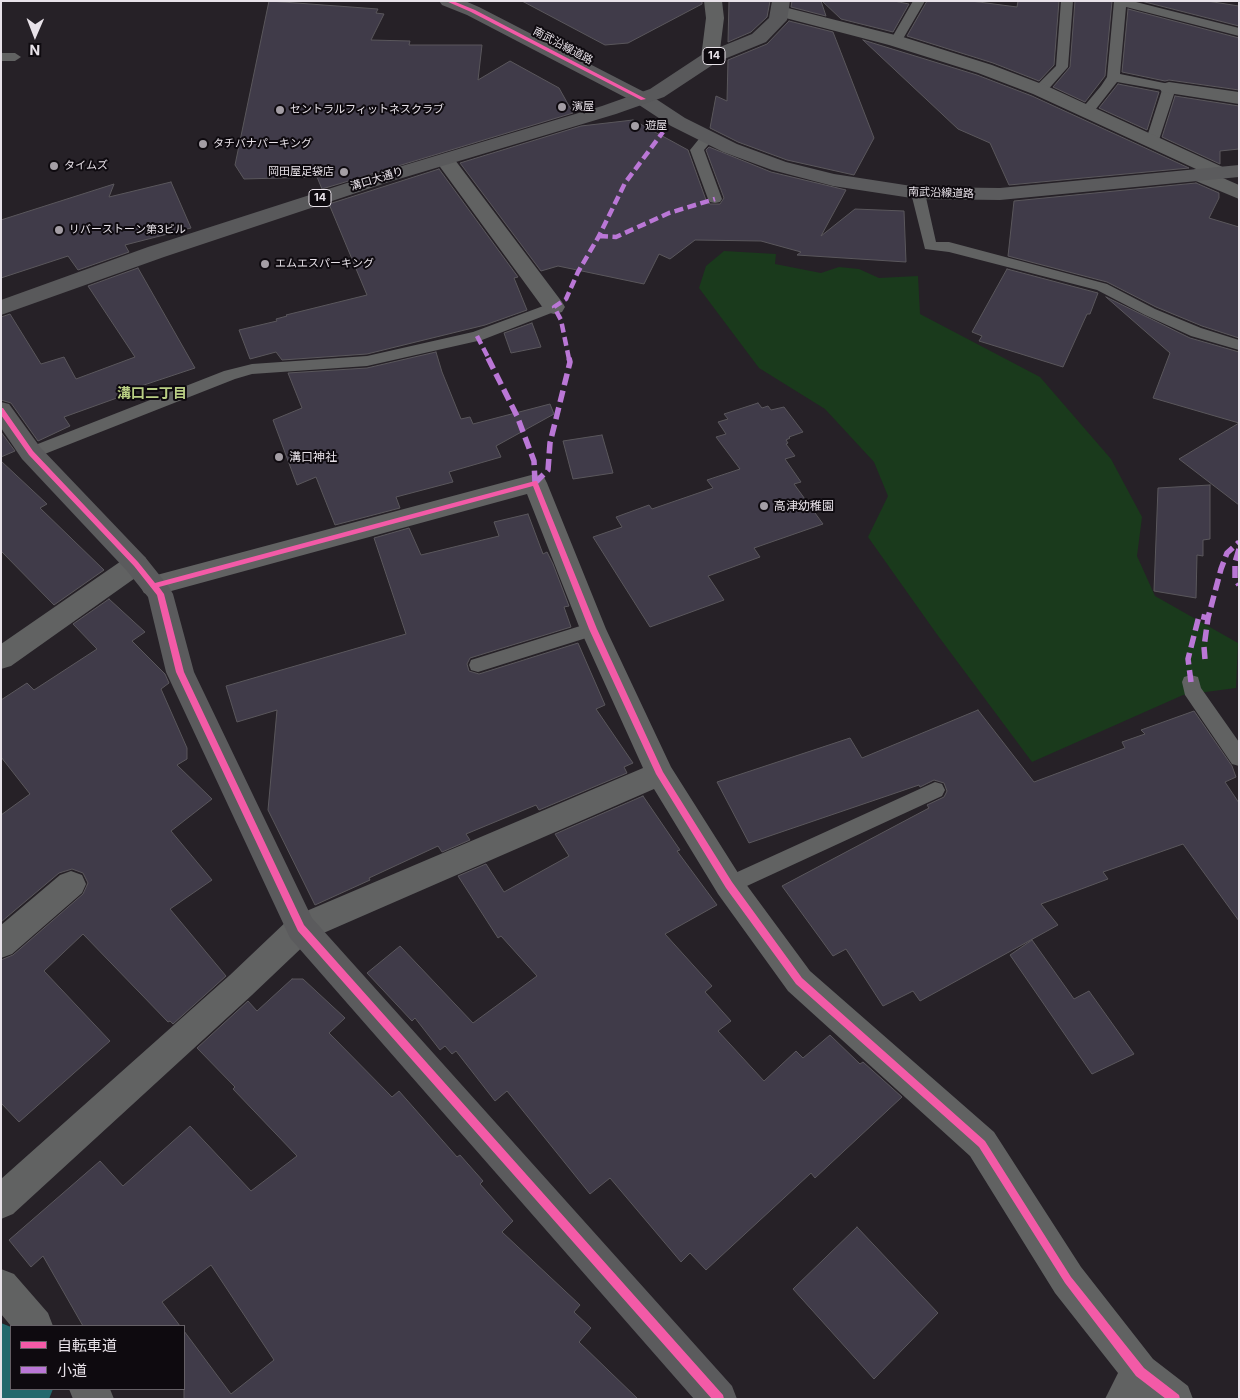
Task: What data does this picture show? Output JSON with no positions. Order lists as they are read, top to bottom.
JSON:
{
  "streets": {
    "main road": ["14", "溝口大通り"],
    "street": ["南武沿線道路"]
  },
  "crossings": [
    ["南武沿線道路", "14"],
    ["南武沿線道路", "溝口大通り"],
    ["14", "溝口大通り"]
  ],
  "districts": ["溝口二丁目"],
  "places": [
    "濱屋",
    "セントラルフィットネスクラブ",
    "遊屋",
    "タチバナパーキング",
    "タイムズ",
    "岡田屋足袋店",
    "リバーストーン第3ビル",
    "エムエスパーキング",
    "溝口神社",
    "高津幼稚園"
  ],
  "legend": ["自転車道", "小道"],
  "north": "bottom"
}
